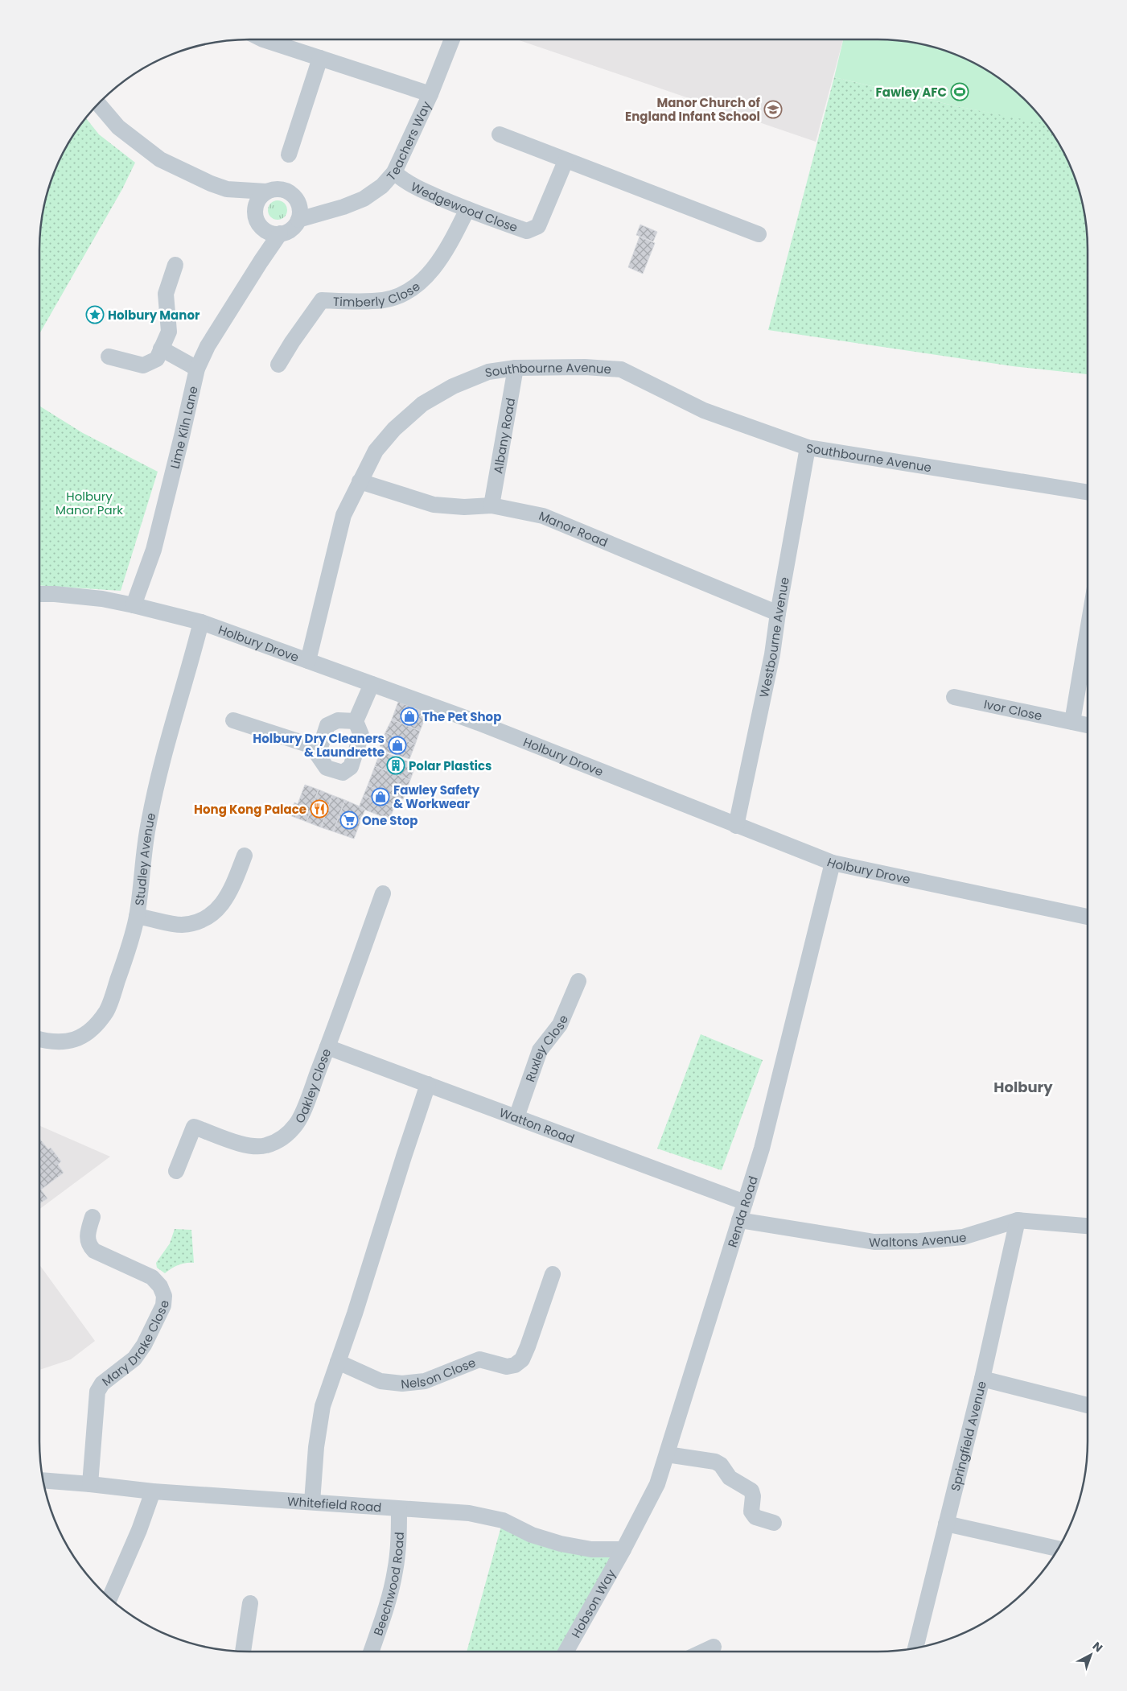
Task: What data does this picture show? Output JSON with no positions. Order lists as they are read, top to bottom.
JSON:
{
  "streets": {
    "street": [
      "Teachers Way",
      "Wedgewood Close",
      "Timberly Close",
      "Southbourne Avenue",
      "Lime Kiln Lane",
      "Albany Road",
      "Manor Road",
      "Westbourne Avenue",
      "Holbury Drove",
      "Ivor Close",
      "Studley Avenue",
      "Ruxley Close",
      "Oakley Close",
      "Watton Road",
      "Renda Road",
      "Waltons Avenue",
      "Mary Drake Close",
      "Nelson Close",
      "Springfield Avenue",
      "Whitefield Road",
      "Beechwood Road",
      "Hobson Way"
    ]
  },
  "crossings": [
    ["Teachers Way", "Wedgewood Close"],
    ["Teachers Way", "Lime Kiln Lane"],
    ["Wedgewood Close", "Timberly Close"],
    ["Southbourne Avenue", "Albany Road"],
    ["Southbourne Avenue", "Manor Road"],
    ["Southbourne Avenue", "Westbourne Avenue"],
    ["Southbourne Avenue", "Holbury Drove"],
    ["Lime Kiln Lane", "Holbury Drove"],
    ["Albany Road", "Manor Road"],
    ["Manor Road", "Westbourne Avenue"],
    ["Westbourne Avenue", "Holbury Drove"],
    ["Holbury Drove", "Studley Avenue"],
    ["Holbury Drove", "Renda Road"],
    ["Ruxley Close", "Watton Road"],
    ["Oakley Close", "Watton Road"],
    ["Watton Road", "Renda Road"],
    ["Renda Road", "Waltons Avenue"],
    ["Renda Road", "Whitefield Road"],
    ["Renda Road", "Hobson Way"],
    ["Waltons Avenue", "Springfield Avenue"],
    ["Mary Drake Close", "Whitefield Road"],
    ["Whitefield Road", "Beechwood Road"],
    ["Whitefield Road", "Hobson Way"]
  ],
  "districts": ["Holbury"],
  "parks": ["Holbury Manor Park"],
  "places": {
    "sports": ["Fawley AFC"],
    "school or university": ["Manor Church of England Infant School"],
    "place": ["Holbury Manor"],
    "shop": ["The Pet Shop", "Holbury Dry Cleaners & Laundrette", "Fawley Safety & Workwear"],
    "building": ["Polar Plastics"],
    "restaurant": ["Hong Kong Palace"],
    "supermarket": ["One Stop"]
  },
  "north": "top right"
}
